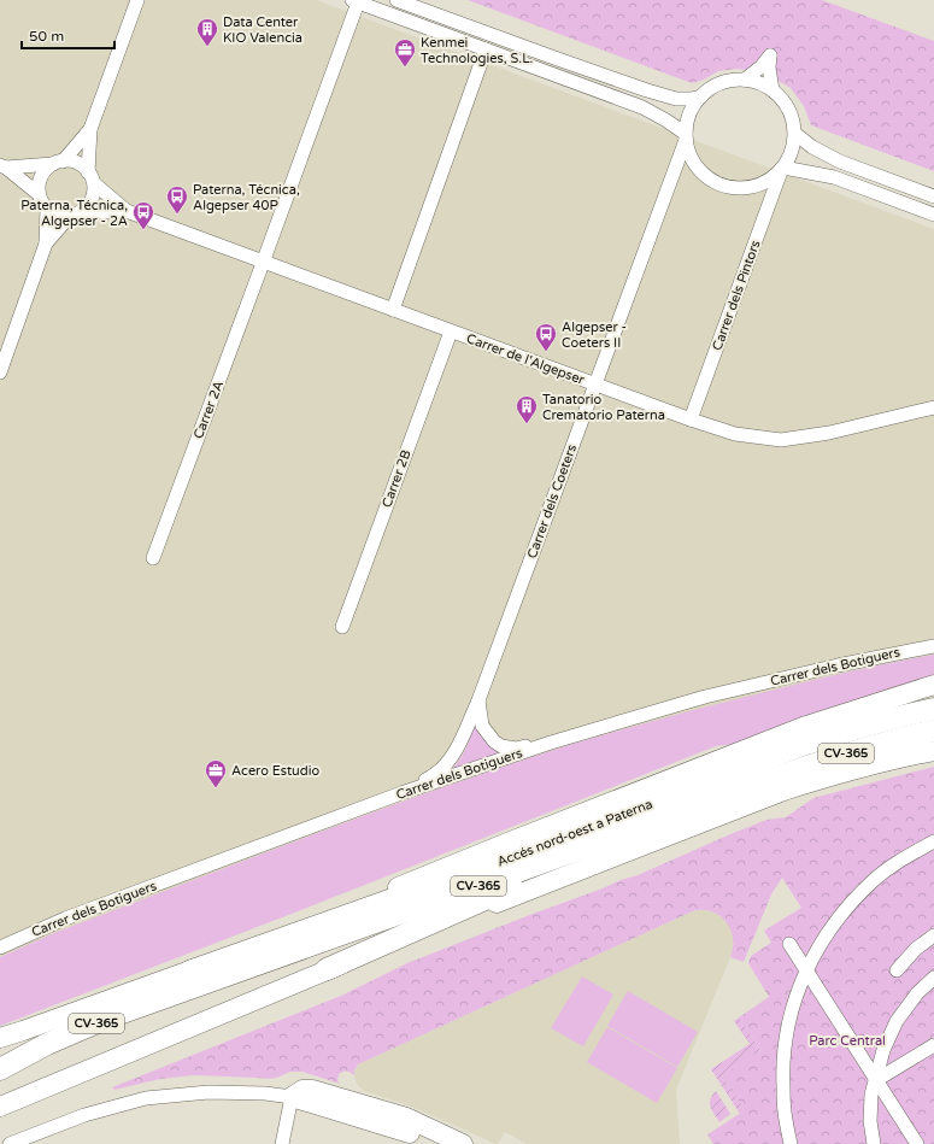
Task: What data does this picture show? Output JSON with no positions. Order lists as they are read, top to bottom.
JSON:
{
  "streets": {
    "main road": ["CV-365", "Accés nord-oest a Paterna"],
    "street": [
      "Carrer dels Pintors",
      "Carrer de l'Algepser",
      "Carrer 2A",
      "Carrer 2B",
      "Carrer dels Coeters",
      "Carrer dels Botiguers"
    ]
  },
  "crossings": [
    ["Carrer dels Pintors", "Carrer de l'Algepser"],
    ["Carrer dels Pintors", "Carrer dels Coeters"],
    ["Carrer de l'Algepser", "Carrer 2A"],
    ["Carrer de l'Algepser", "Carrer 2B"],
    ["Carrer de l'Algepser", "Carrer dels Coeters"],
    ["Carrer dels Coeters", "Carrer dels Botiguers"]
  ],
  "parks": ["Parc Central"],
  "places": {
    "building": ["Data Center KIO Valencia", "Tanatorio Crematorio Paterna"],
    "office": ["Kenmei Technologies, S.L.", "Acero Estudio"],
    "bus stop": ["Paterna, Técnica, Algepser 40P", "Paterna, Técnica, Algepser - 2A", "Algepser - Coeters II"]
  },
  "scale_bar": "50 m"
}
